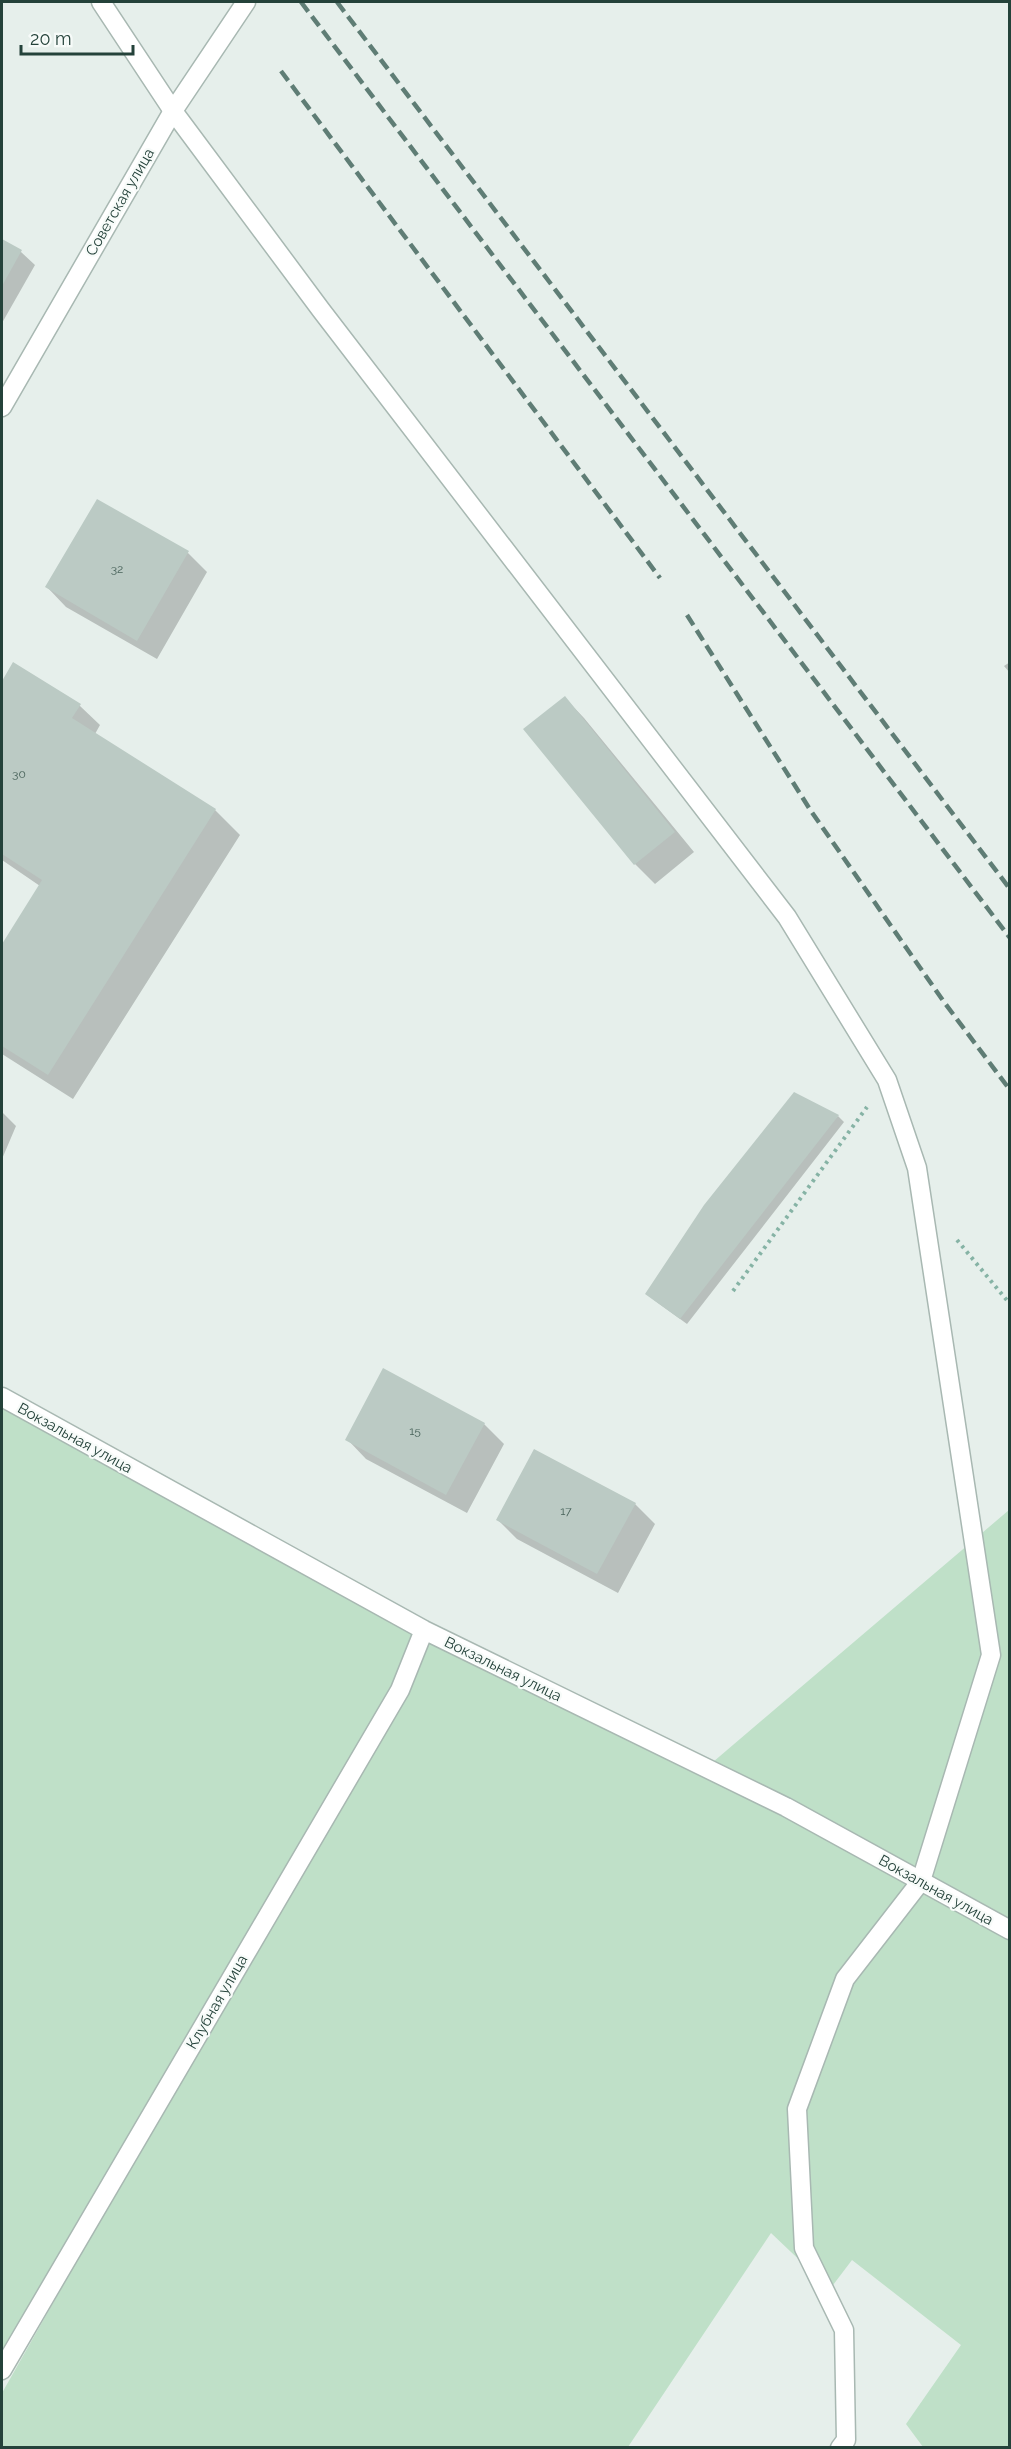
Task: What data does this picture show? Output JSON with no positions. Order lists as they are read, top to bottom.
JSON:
{
  "streets": {
    "street": ["Советская улица", "Вокзальная улица", "Клубная улица"]
  },
  "crossings": [
    ["Вокзальная улица", "Клубная улица"]
  ],
  "house_numbers": [
    "32",
    "30",
    "15",
    "17"
  ],
  "scale_bar": "20 m"
}
